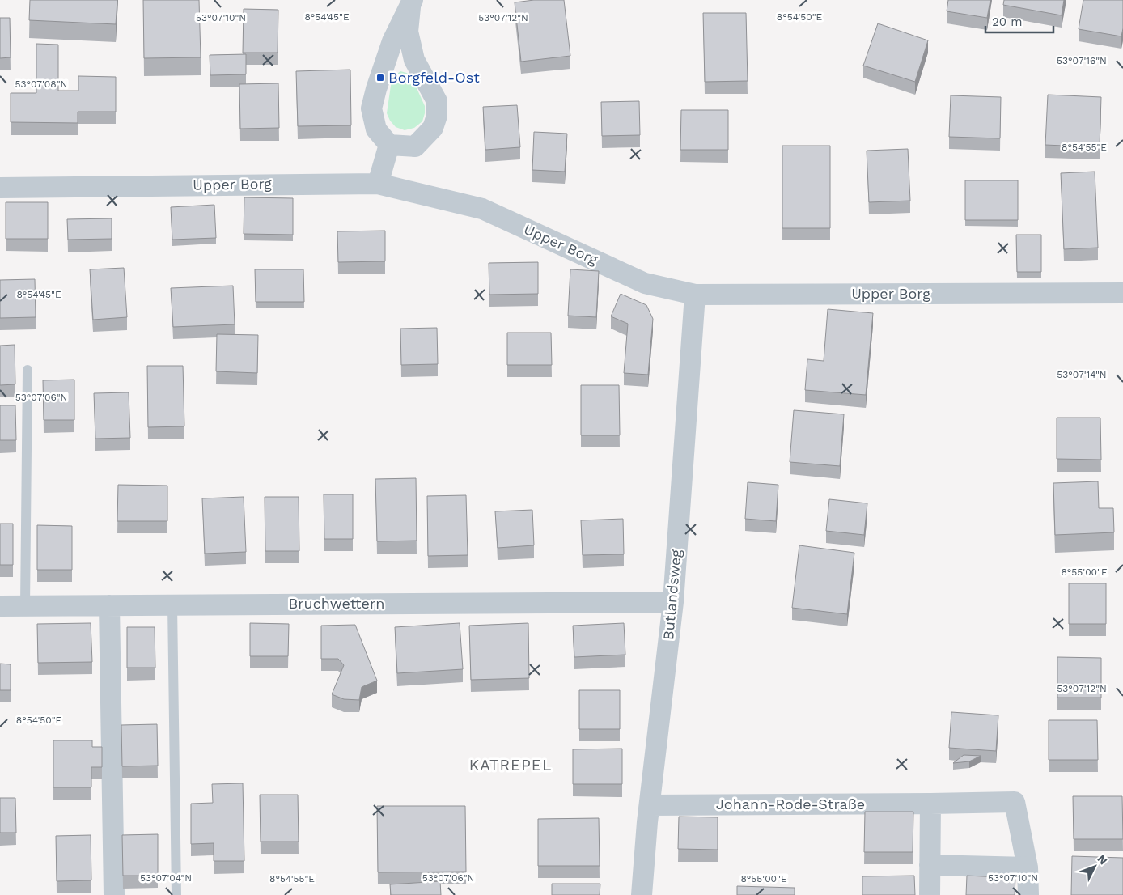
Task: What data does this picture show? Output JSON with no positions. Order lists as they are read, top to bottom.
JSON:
{
  "streets": {
    "street": [
      "Upper Borg",
      "Butlandsweg",
      "Bruchwettern",
      "Johann-Rode-Straße"
    ]
  },
  "crossings": [
    ["Upper Borg", "Butlandsweg"],
    ["Butlandsweg", "Bruchwettern"],
    ["Butlandsweg", "Johann-Rode-Straße"]
  ],
  "districts": ["KATREPEL"],
  "places": {
    "transit": ["Borgfeld-Ost"]
  },
  "scale_bar": "20 m",
  "north": "top right",
  "coordinates": [
    "8°54'45\"E",
    "8°54'50\"E",
    "53°07'10\"N",
    "53°07'12\"N",
    "53°07'16\"N",
    "53°07'08\"N",
    "8°54'55\"E",
    "53°07'14\"N",
    "53°07'06\"N",
    "8°55'00\"E",
    "53°07'04\"N"
  ]
}
